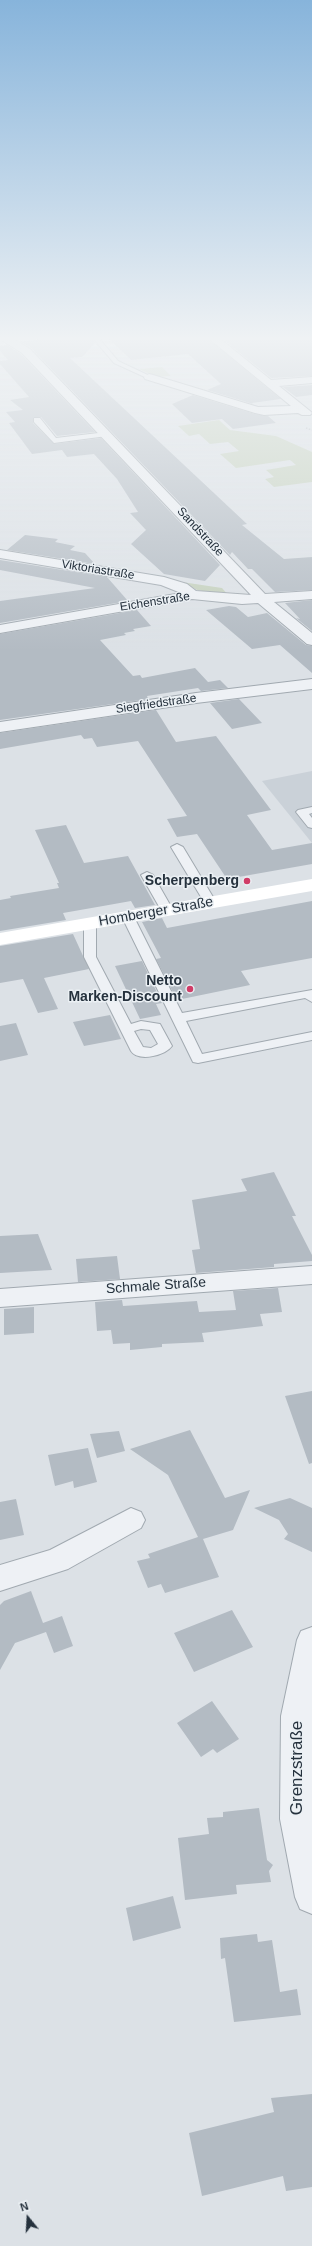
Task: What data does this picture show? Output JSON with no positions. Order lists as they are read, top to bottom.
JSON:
{
  "streets": {
    "main road": ["Homberger Straße"],
    "street": [
      "Sandstraße",
      "Viktoriastraße",
      "Eichenstraße",
      "Siegfriedstraße",
      "Schmale Straße",
      "Grenzstraße"
    ]
  },
  "crossings": [
    ["Sandstraße", "Eichenstraße"],
    ["Viktoriastraße", "Eichenstraße"]
  ],
  "places": ["Scherpenberg", "Netto Marken-Discount"],
  "north": "top"
}
